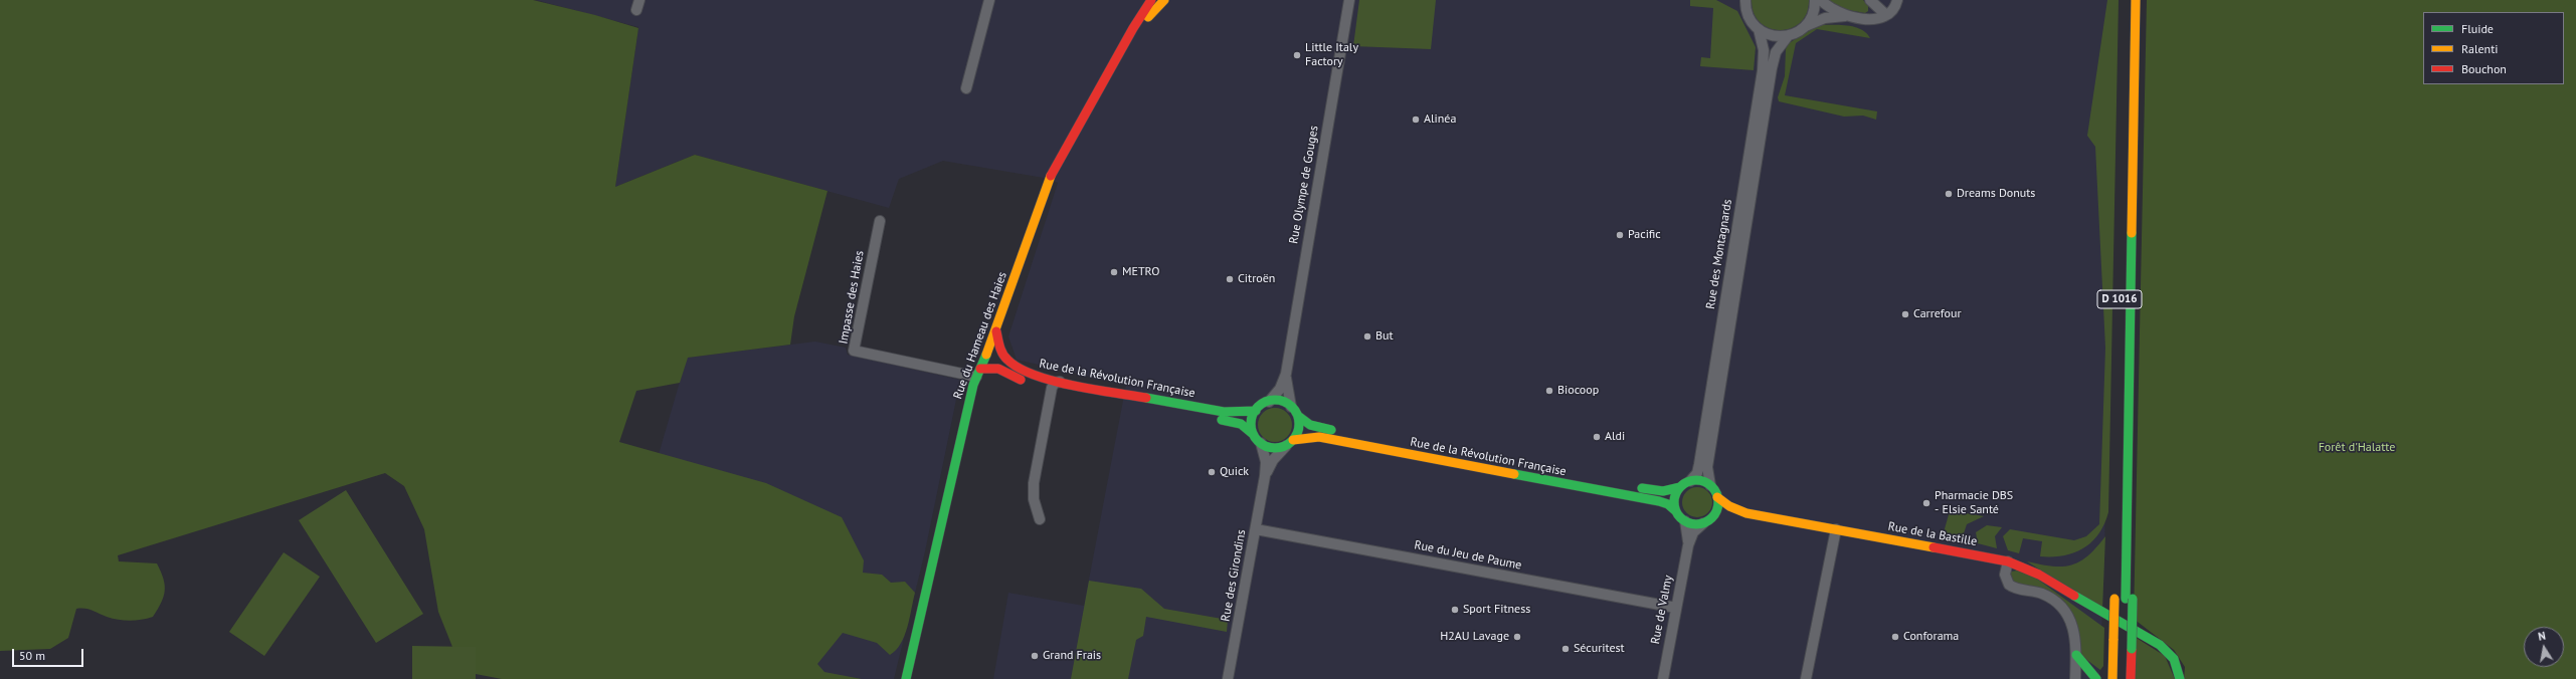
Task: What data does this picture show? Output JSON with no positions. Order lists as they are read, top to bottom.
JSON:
{
  "streets": {
    "main road": [
      "D 1016",
      "Rue du Hameau des Haies",
      "Rue de la Révolution Française",
      "Rue de la Bastille"
    ],
    "street": [
      "Rue Olympe de Gouges",
      "Rue des Montagnards",
      "Impasse des Haies",
      "Rue du Jeu de Paume",
      "Rue des Girondins",
      "Rue de Valmy"
    ]
  },
  "crossings": [
    ["Rue Olympe de Gouges", "Rue de la Révolution Française"],
    ["Rue Olympe de Gouges", "Rue des Girondins"],
    ["Rue des Montagnards", "Rue de la Révolution Française"],
    ["Rue des Montagnards", "Rue de la Bastille"],
    ["Rue des Montagnards", "Rue de Valmy"],
    ["Impasse des Haies", "Rue du Hameau des Haies"],
    ["Rue du Hameau des Haies", "Rue de la Révolution Française"],
    ["Rue de la Révolution Française", "Rue de la Bastille"],
    ["Rue de la Révolution Française", "Rue des Girondins"],
    ["Rue de la Révolution Française", "Rue de Valmy"],
    ["Rue de la Bastille", "Rue de Valmy"],
    ["Rue du Jeu de Paume", "Rue des Girondins"],
    ["Rue du Jeu de Paume", "Rue de Valmy"]
  ],
  "parks": ["Forêt d'Halatte"],
  "places": [
    "Little Italy Factory",
    "Alinéa",
    "Dreams Donuts",
    "Pacific",
    "METRO",
    "Citroën",
    "Carrefour",
    "But",
    "Biocoop",
    "Aldi",
    "Quick",
    "Pharmacie DBS - Elsie Santé",
    "Sport Fitness",
    "H2AU Lavage",
    "Conforama",
    "Sécuritest",
    "Grand Frais"
  ],
  "legend": ["Fluide", "Ralenti", "Bouchon"],
  "scale_bar": "50 m",
  "north": "top"
}
